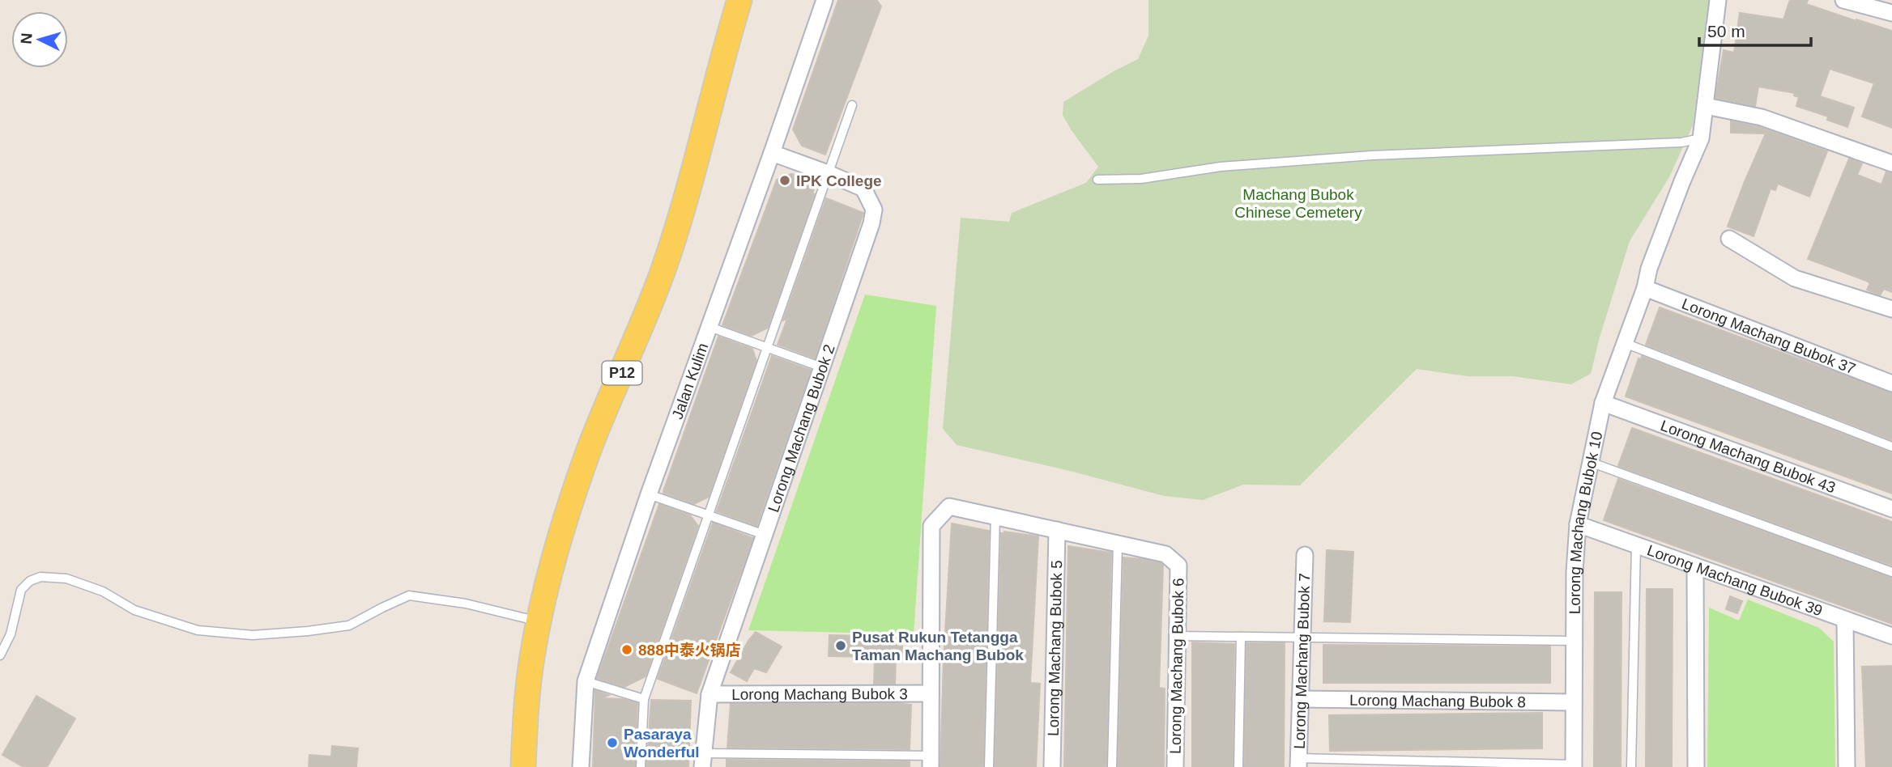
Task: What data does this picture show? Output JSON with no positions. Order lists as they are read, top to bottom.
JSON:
{
  "streets": {
    "main road": ["P12"],
    "street": [
      "Lorong Machang Bubok 37",
      "Jalan Kulim",
      "Lorong Machang Bubok 2",
      "Lorong Machang Bubok 43",
      "Lorong Machang Bubok 10",
      "Lorong Machang Bubok 39",
      "Lorong Machang Bubok 5",
      "Lorong Machang Bubok 7",
      "Lorong Machang Bubok 6",
      "Lorong Machang Bubok 3",
      "Lorong Machang Bubok 8"
    ]
  },
  "crossings": [
    ["Lorong Machang Bubok 37", "Lorong Machang Bubok 10"],
    ["Jalan Kulim", "Lorong Machang Bubok 2"],
    ["Lorong Machang Bubok 2", "Lorong Machang Bubok 3"],
    ["Lorong Machang Bubok 43", "Lorong Machang Bubok 10"],
    ["Lorong Machang Bubok 10", "Lorong Machang Bubok 39"],
    ["Lorong Machang Bubok 10", "Lorong Machang Bubok 8"],
    ["Lorong Machang Bubok 7", "Lorong Machang Bubok 8"]
  ],
  "parks": ["Machang Bubok Chinese Cemetery"],
  "places": [
    "IPK College",
    "Pusat Rukun Tetangga Taman Machang Bubok",
    "888中泰火锅店",
    "Pasaraya Wonderful"
  ],
  "scale_bar": "50 m",
  "north": "left"
}
